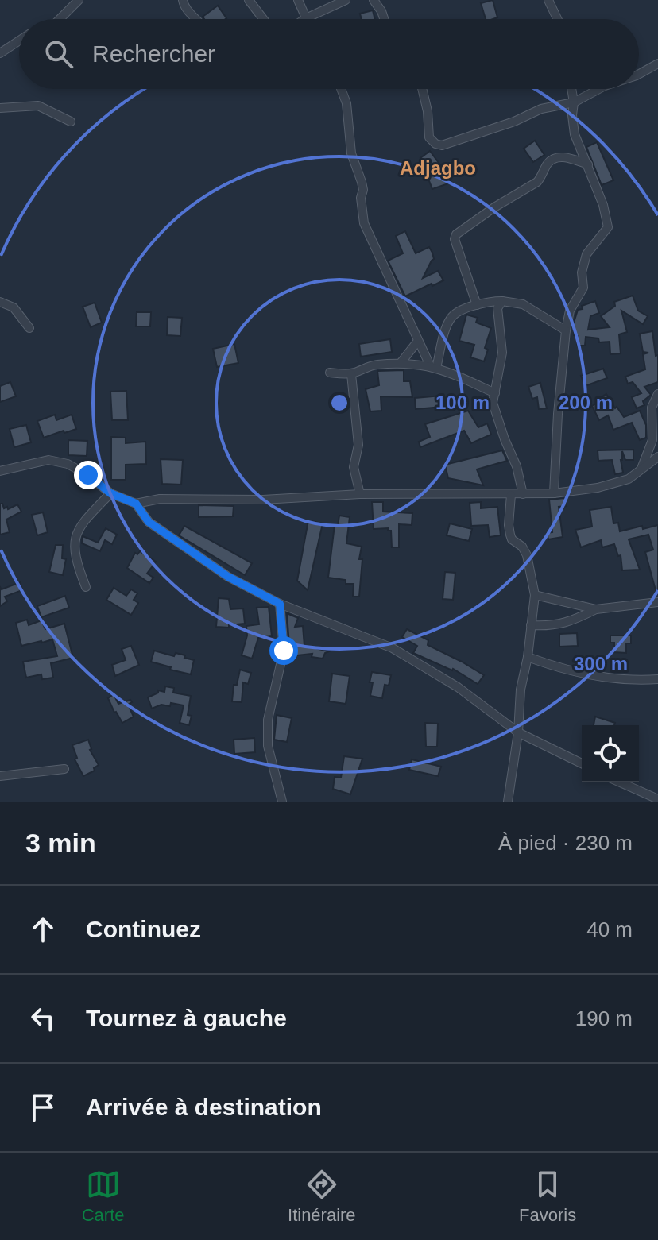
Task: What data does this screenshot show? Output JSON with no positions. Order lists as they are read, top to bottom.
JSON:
{
  "districts": ["Adjagbo"],
  "page": {
    "search": "Rechercher",
    "heading": ["3 min", "À pied · 230 m"],
    "list": [
      ["Continuez", "40 m"],
      ["Tournez à gauche", "190 m"],
      "Arrivée à destination"
    ],
    "nav": ["Carte", "Itinéraire", "Favoris"]
  },
  "rings": ["100 m", "200 m", "300 m"]
}
